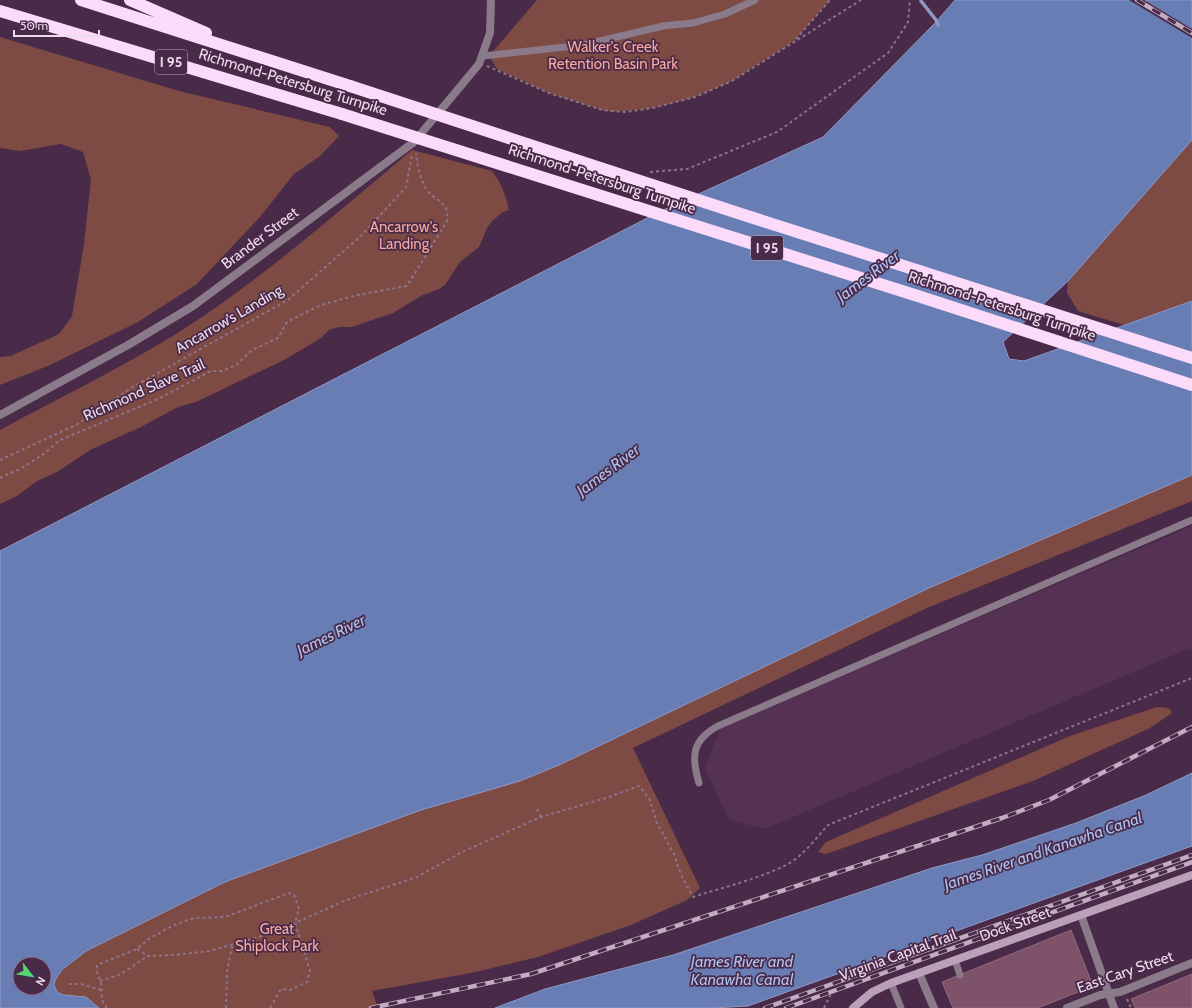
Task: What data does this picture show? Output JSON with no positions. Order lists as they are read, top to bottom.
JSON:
{
  "streets": {
    "highway": ["I 95", "Richmond-Petersburg Turnpike"],
    "main road": ["Dock Street"],
    "street": ["Brander Street", "East Cary Street"],
    "path": ["Ancarrow’s Landing", "Richmond Slave Trail", "Virginia Capital Trail"]
  },
  "crossings": [
    ["Brander Street", "Ancarrow’s Landing"],
    ["Brander Street", "Richmond Slave Trail"],
    ["Ancarrow’s Landing", "Richmond Slave Trail"]
  ],
  "water": ["James River", "James River and Kanawha Canal"],
  "parks": ["Walker's Creek Retention Basin Park", "Ancarrow's Landing", "Great Shiplock Park"],
  "scale_bar": "50 m",
  "north": "bottom right"
}
